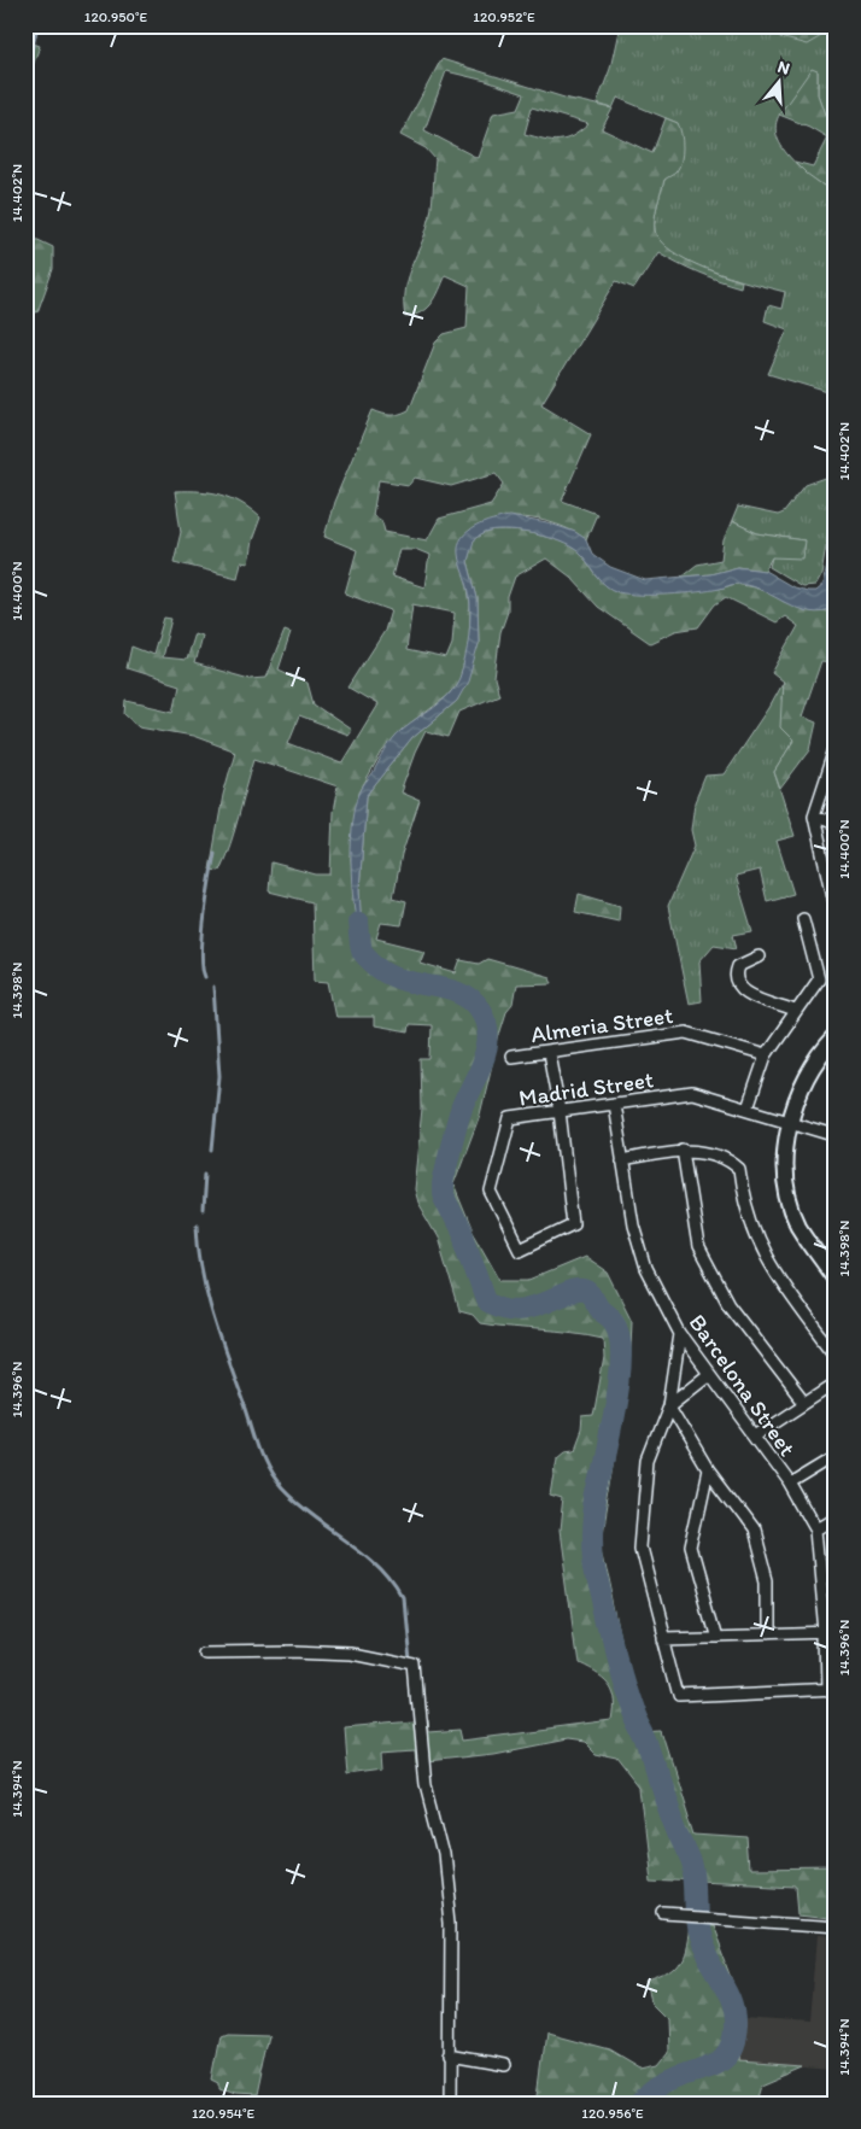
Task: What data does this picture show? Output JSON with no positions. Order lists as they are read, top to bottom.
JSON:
{
  "streets": {
    "street": ["Almeria Street", "Madrid Street", "Barcelona Street"]
  },
  "crossings": [
    ["Madrid Street", "Barcelona Street"]
  ],
  "north": "top",
  "coordinates": [
    "120.950°E",
    "120.952°E",
    "14.402°N",
    "14.400°N",
    "14.398°N",
    "14.396°N",
    "14.394°N",
    "120.954°E",
    "120.956°E"
  ]
}
